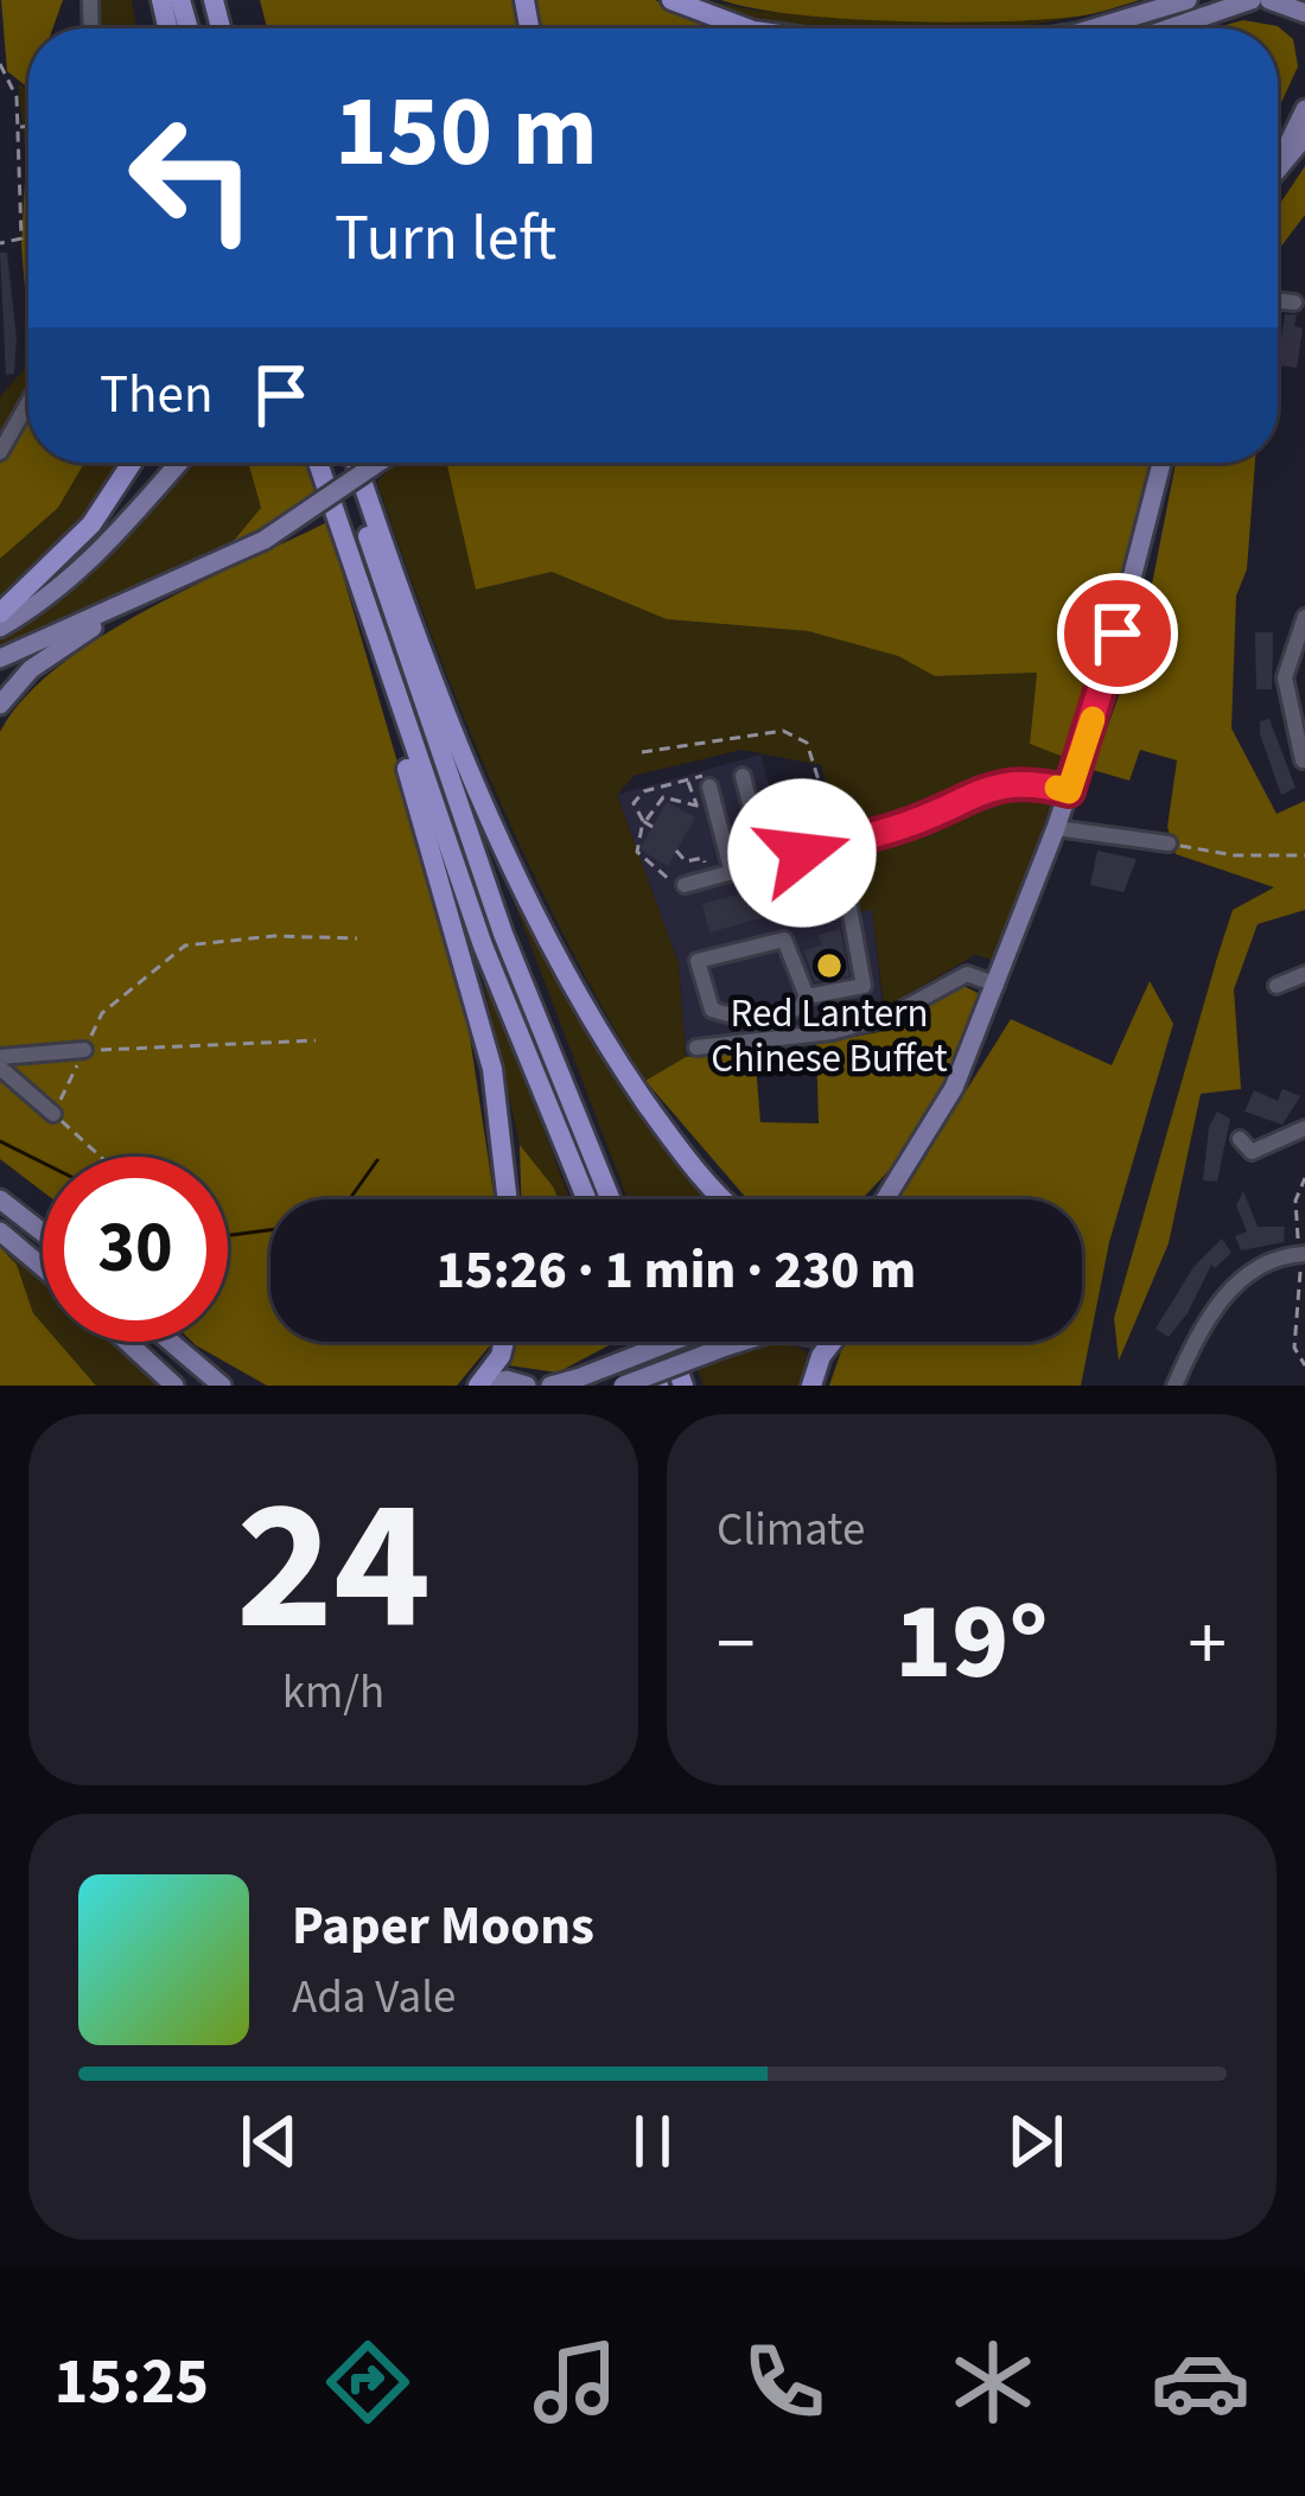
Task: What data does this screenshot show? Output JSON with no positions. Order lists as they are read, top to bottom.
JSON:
{
  "places": ["Red Lantern Chinese Buffet"],
  "page": {
    "turn": ["150 m", "Turn left"],
    "then": "Then",
    "limit": "30",
    "trip": "15:26 · 1 min · 230 m",
    "tile": [
      ["24", "km/h"],
      "Climate"
    ],
    "heat": ["−", "19°", "+"],
    "song": ["Paper Moons", "Ada Vale"],
    "tabs": "15:25"
  }
}
